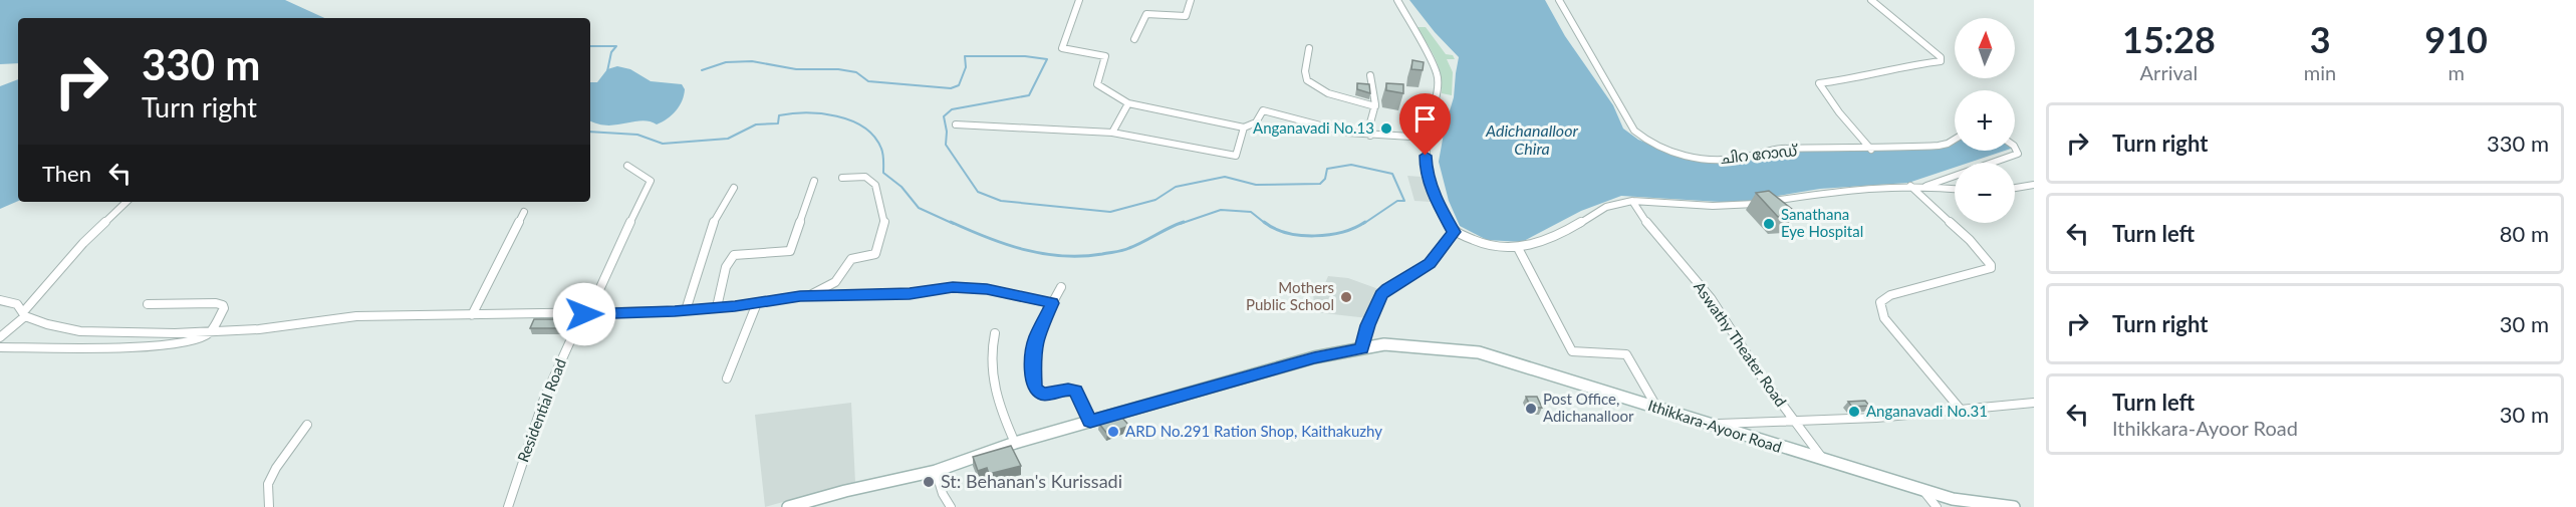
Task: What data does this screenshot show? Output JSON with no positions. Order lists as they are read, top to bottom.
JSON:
{
  "streets": {
    "main road": ["Ithikkara-Ayoor Road"],
    "street": ["ചിറ റോഡ്", "Aswathy Theater Road", "Residential Road"]
  },
  "crossings": [
    ["Aswathy Theater Road", "Ithikkara-Ayoor Road"]
  ],
  "water": ["Adichanalloor Chira"],
  "places": [
    "Anganavadi No.13",
    "Sanathana Eye Hospital",
    "Mothers Public School",
    "Post Office, Adichanalloor",
    "Anganavadi No.31",
    "ARD No.291 Ration Shop, Kaithakuzhy",
    "St: Behanan's Kurissadi"
  ],
  "north": "top",
  "page": {
    "eta": [
      "15:28",
      "Arrival",
      "3",
      "min",
      "910",
      "m"
    ],
    "map_buttons": ["+", "−"],
    "turn": ["330 m", "Turn right"],
    "list": [
      {
        "name": "Turn right",
        "value": "330 m"
      },
      {
        "name": "Turn left",
        "value": "80 m"
      },
      {
        "name": "Turn right",
        "value": "30 m"
      },
      {
        "name": "Turn left",
        "note": "Ithikkara-Ayoor Road",
        "value": "30 m"
      }
    ],
    "then": "Then"
  }
}
